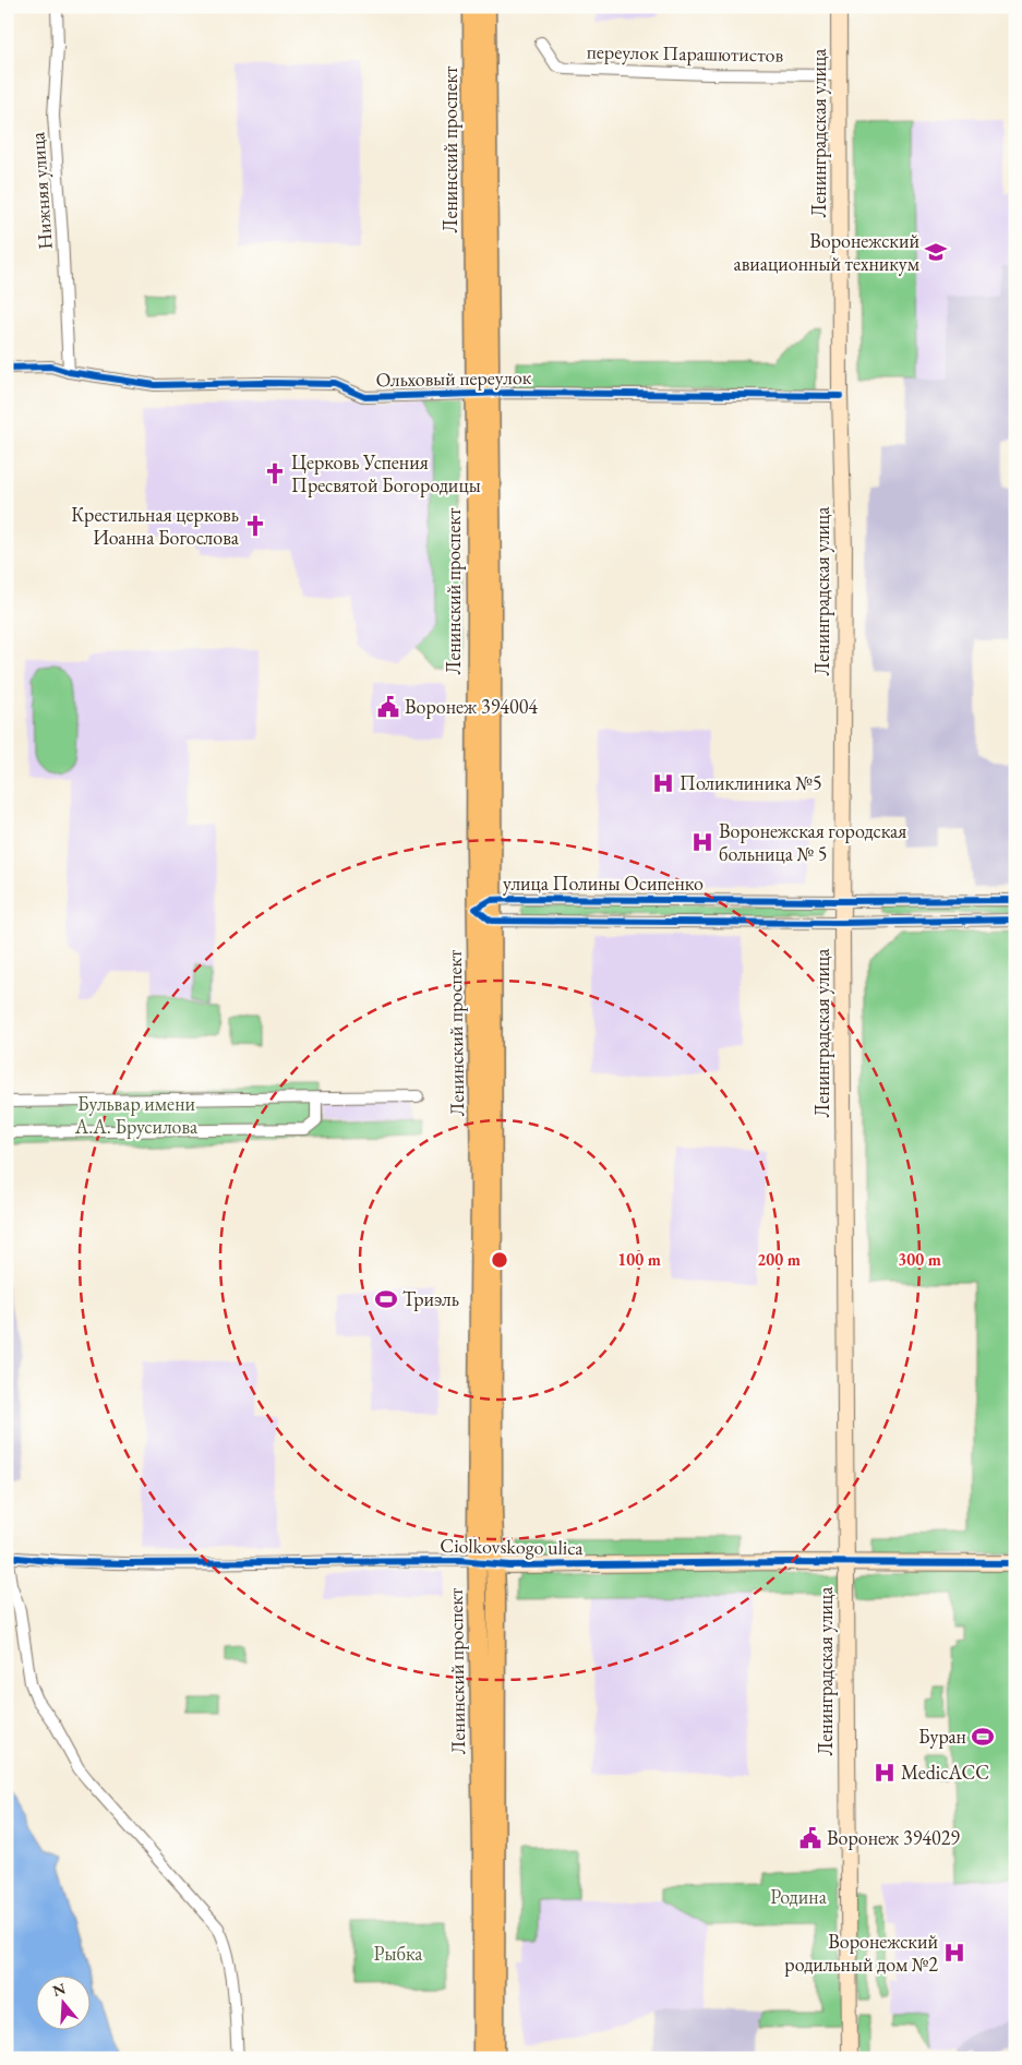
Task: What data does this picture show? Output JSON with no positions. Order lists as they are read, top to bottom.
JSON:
{
  "streets": {
    "main road": ["Ленинградская улица", "Ленинский проспект", "Ciolkovskogo ulica"],
    "street": [
      "переулок Парашютистов",
      "Нижняя улица",
      "Ольховый переулок",
      "улица Полины Осипенко"
    ]
  },
  "crossings": [
    ["переулок Парашютистов", "Ленинградская улица"],
    ["Ленинградская улица", "Ольховый переулок"],
    ["Ленинградская улица", "улица Полины Осипенко"],
    ["Ленинградская улица", "Ciolkovskogo ulica"],
    ["Ленинский проспект", "Ольховый переулок"],
    ["Ленинский проспект", "улица Полины Осипенко"],
    ["Ленинский проспект", "Ciolkovskogo ulica"],
    ["Нижняя улица", "Ольховый переулок"]
  ],
  "parks": ["Бульвар имени А.А. Брусилова", "Родина", "Рыбка"],
  "places": {
    "school or university": ["Воронежский авиационный техникум"],
    "church": ["Церковь Успения Пресвятой Богородицы", "Крестильная церковь Иоанна Богослова"],
    "public building": ["Воронеж 394004", "Воронеж 394029"],
    "hospital": [
      "Поликлиника №5",
      "Воронежская городская больница № 5",
      "MedicACC",
      "Воронежский родильный дом №2"
    ],
    "sports": ["Триэль", "Буран"]
  },
  "north": "top",
  "rings": ["100 m", "200 m", "300 m"]
}
